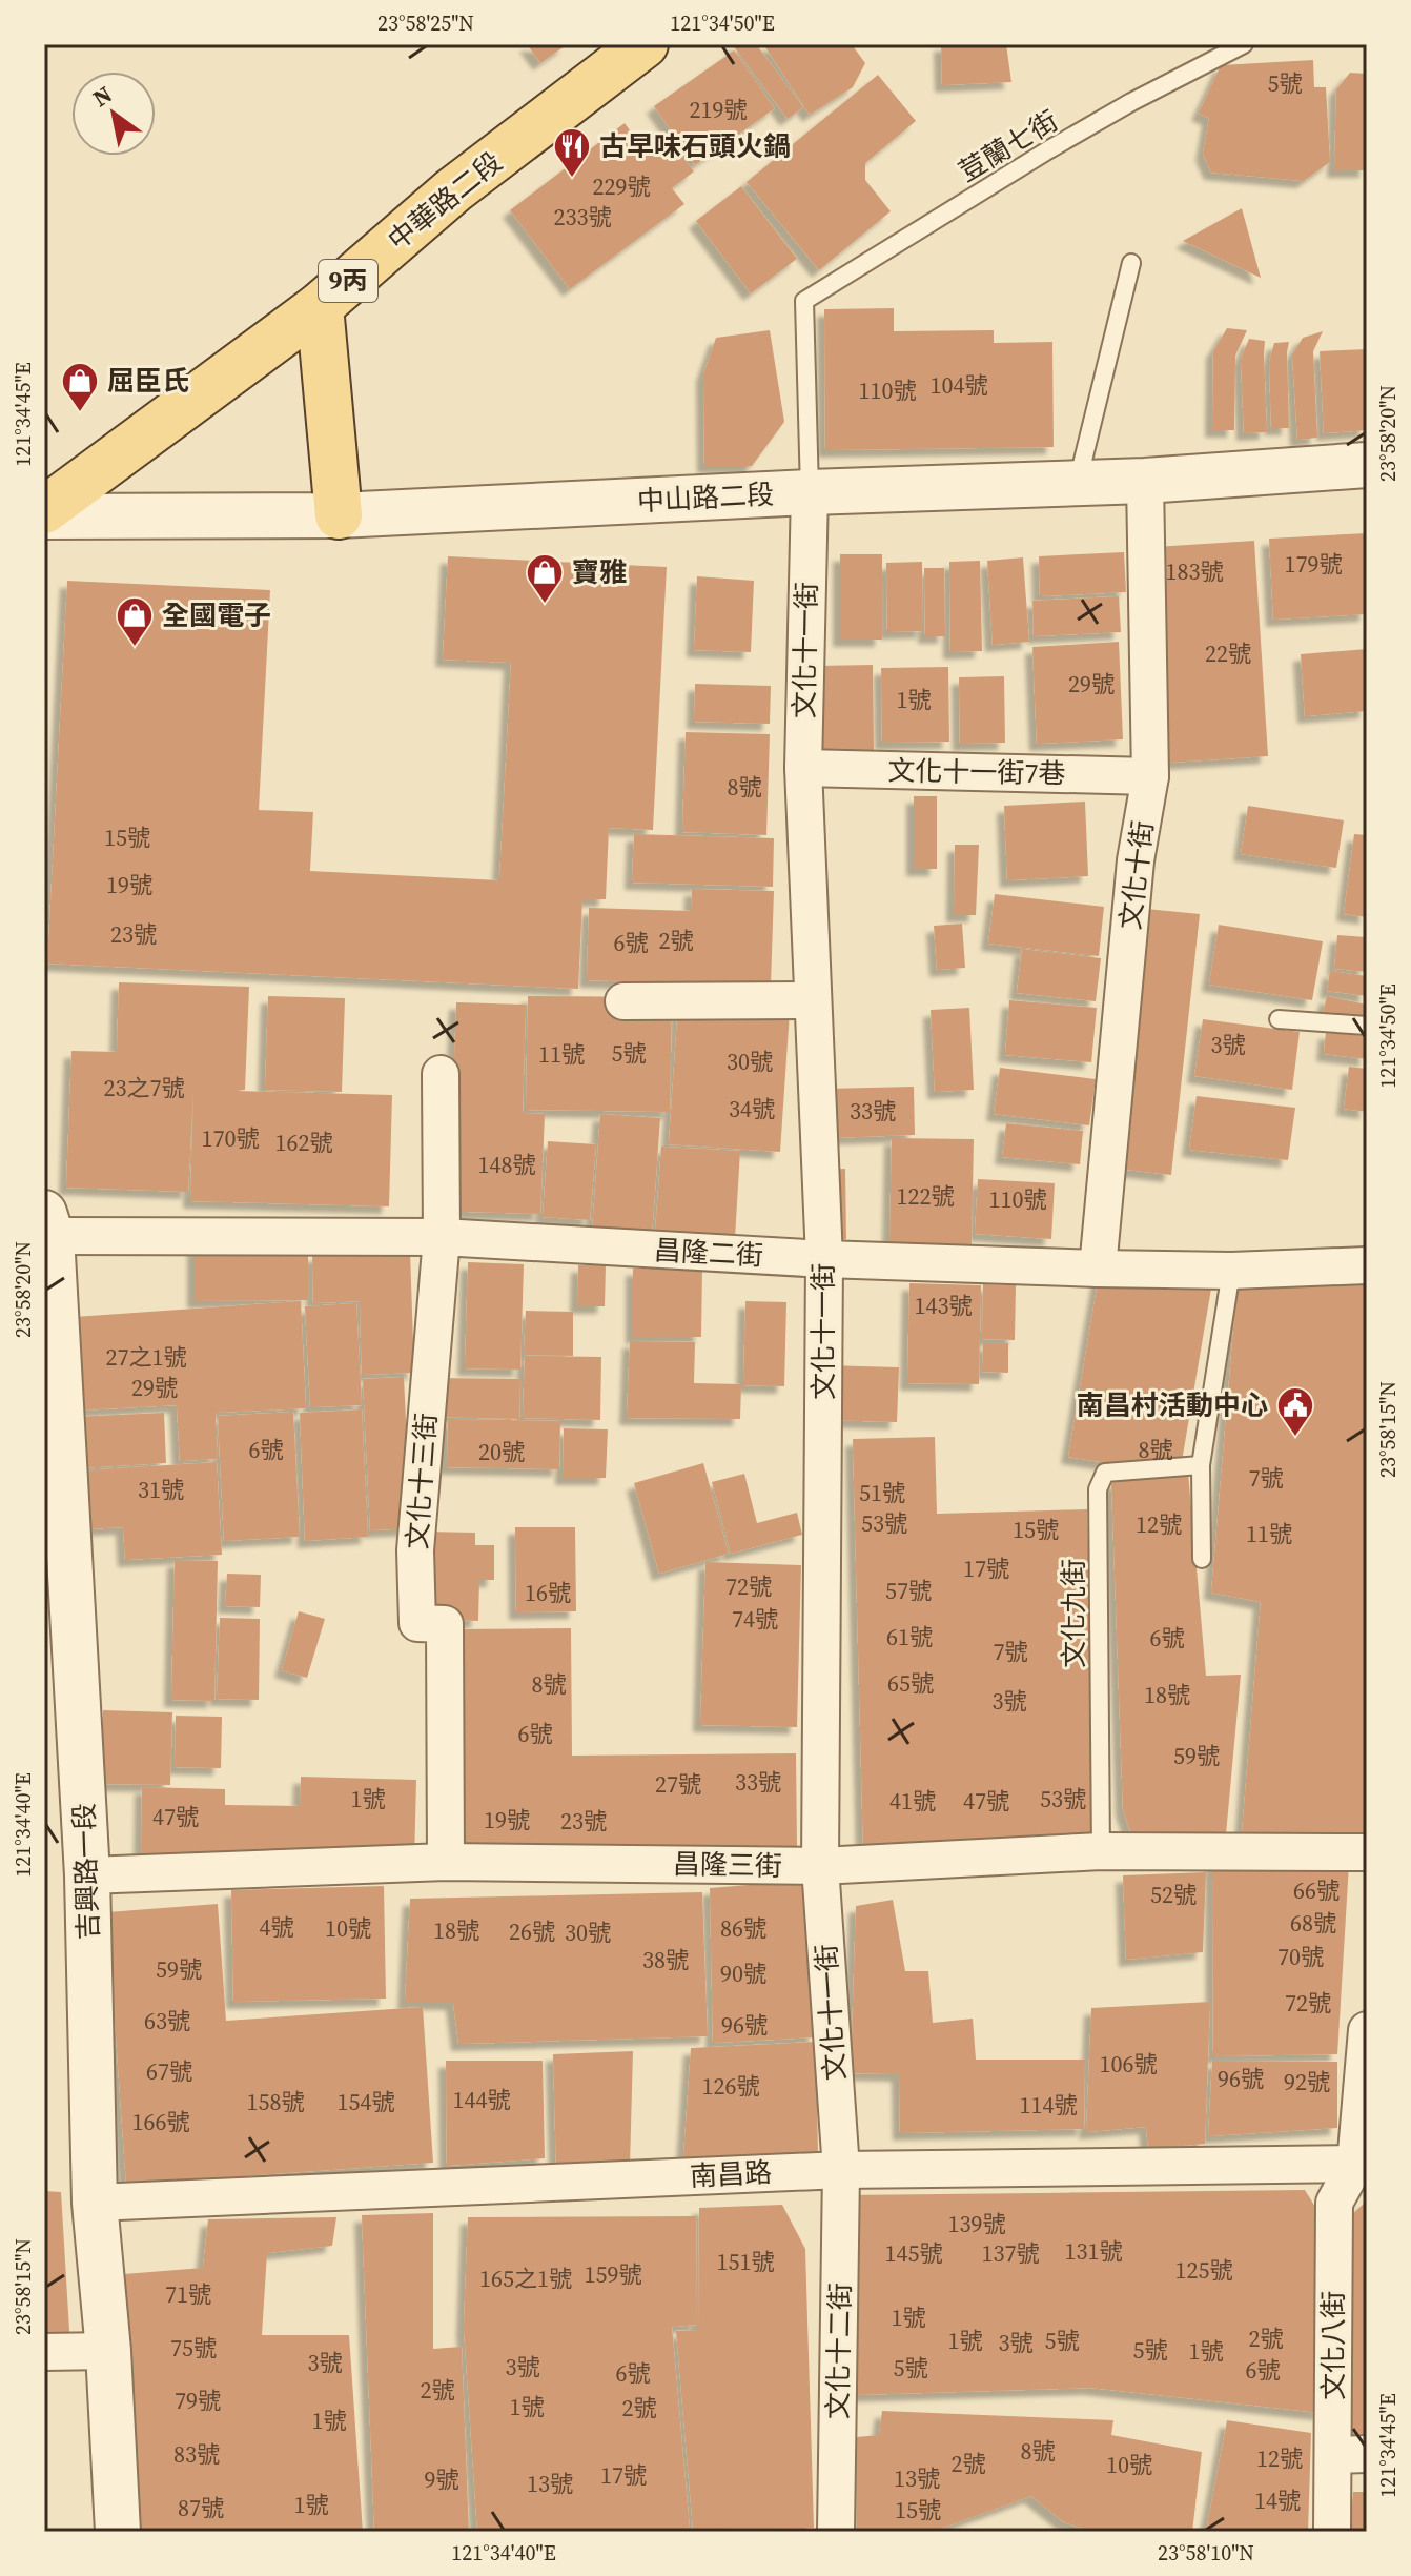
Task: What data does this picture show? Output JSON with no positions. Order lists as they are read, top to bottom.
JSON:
{
  "streets": {
    "main road": ["中華路二段", "9丙"],
    "street": [
      "中山路二段",
      "文化十一街",
      "文化十一街7巷",
      "文化十街",
      "昌隆二街",
      "文化十三街",
      "昌隆三街",
      "吉興路一段",
      "南昌路",
      "文化八街",
      "文化十二街"
    ],
    "lane": ["荳蘭七街", "文化九街"]
  },
  "crossings": [
    ["荳蘭七街", "中山路二段"],
    ["荳蘭七街", "文化十一街"],
    ["中華路二段", "中山路二段"],
    ["中山路二段", "文化十一街"],
    ["中山路二段", "文化十街"],
    ["文化十一街", "文化十一街7巷"],
    ["文化十一街", "昌隆二街"],
    ["文化十一街", "昌隆三街"],
    ["文化十一街", "南昌路"],
    ["文化十一街", "文化十二街"],
    ["文化十一街7巷", "文化十街"],
    ["文化十街", "昌隆二街"],
    ["昌隆二街", "文化十三街"],
    ["昌隆二街", "吉興路一段"],
    ["文化十三街", "昌隆三街"],
    ["文化九街", "昌隆三街"],
    ["昌隆三街", "吉興路一段"],
    ["吉興路一段", "南昌路"],
    ["南昌路", "文化八街"],
    ["南昌路", "文化十二街"]
  ],
  "places": {
    "restaurant": ["古早味石頭火鍋"],
    "shop": ["屈臣氏", "寶雅", "全國電子"],
    "public building": ["南昌村活動中心"]
  },
  "house_numbers": [
    "5號",
    "219號",
    "229號",
    "233號",
    "104號",
    "110號",
    "179號",
    "183號",
    "22號",
    "29號",
    "1號",
    "8號",
    "15號",
    "19號",
    "23號",
    "2號",
    "6號",
    "3號",
    "5號",
    "11號",
    "30號",
    "23之7號",
    "34號",
    "33號",
    "170號",
    "162號",
    "148號",
    "122號",
    "110號",
    "143號",
    "27之1號",
    "29號",
    "6號",
    "8號",
    "20號",
    "7號",
    "31號",
    "51號",
    "53號",
    "12號",
    "15號",
    "11號",
    "17號",
    "72號",
    "57號",
    "16號",
    "74號",
    "61號",
    "6號",
    "7號",
    "65號",
    "8號",
    "18號",
    "3號",
    "6號",
    "59號",
    "33號",
    "27號",
    "1號",
    "53號",
    "41號",
    "47號",
    "47號",
    "19號",
    "23號",
    "66號",
    "52號",
    "68號",
    "4號",
    "10號",
    "86號",
    "18號",
    "26號",
    "30號",
    "70號",
    "38號",
    "59號",
    "90號",
    "72號",
    "63號",
    "96號",
    "106號",
    "67號",
    "96號",
    "92號",
    "126號",
    "144號",
    "158號",
    "154號",
    "114號",
    "166號",
    "139號",
    "131號",
    "145號",
    "137號",
    "151號",
    "125號",
    "159號",
    "165之1號",
    "71號",
    "1號",
    "2號",
    "1號",
    "5號",
    "3號",
    "75號",
    "5號",
    "1號",
    "3號",
    "3號",
    "5號",
    "6號",
    "6號",
    "2號",
    "79號",
    "1號",
    "2號",
    "1號",
    "8號",
    "83號",
    "12號",
    "2號",
    "10號",
    "17號",
    "13號",
    "9號",
    "13號",
    "14號",
    "1號",
    "87號",
    "15號"
  ],
  "north": "top left",
  "coordinates": [
    "23°58'25\"N",
    "121°34'50\"E",
    "121°34'45\"E",
    "23°58'20\"N",
    "23°58'15\"N",
    "121°34'40\"E",
    "23°58'10\"N"
  ]
}
